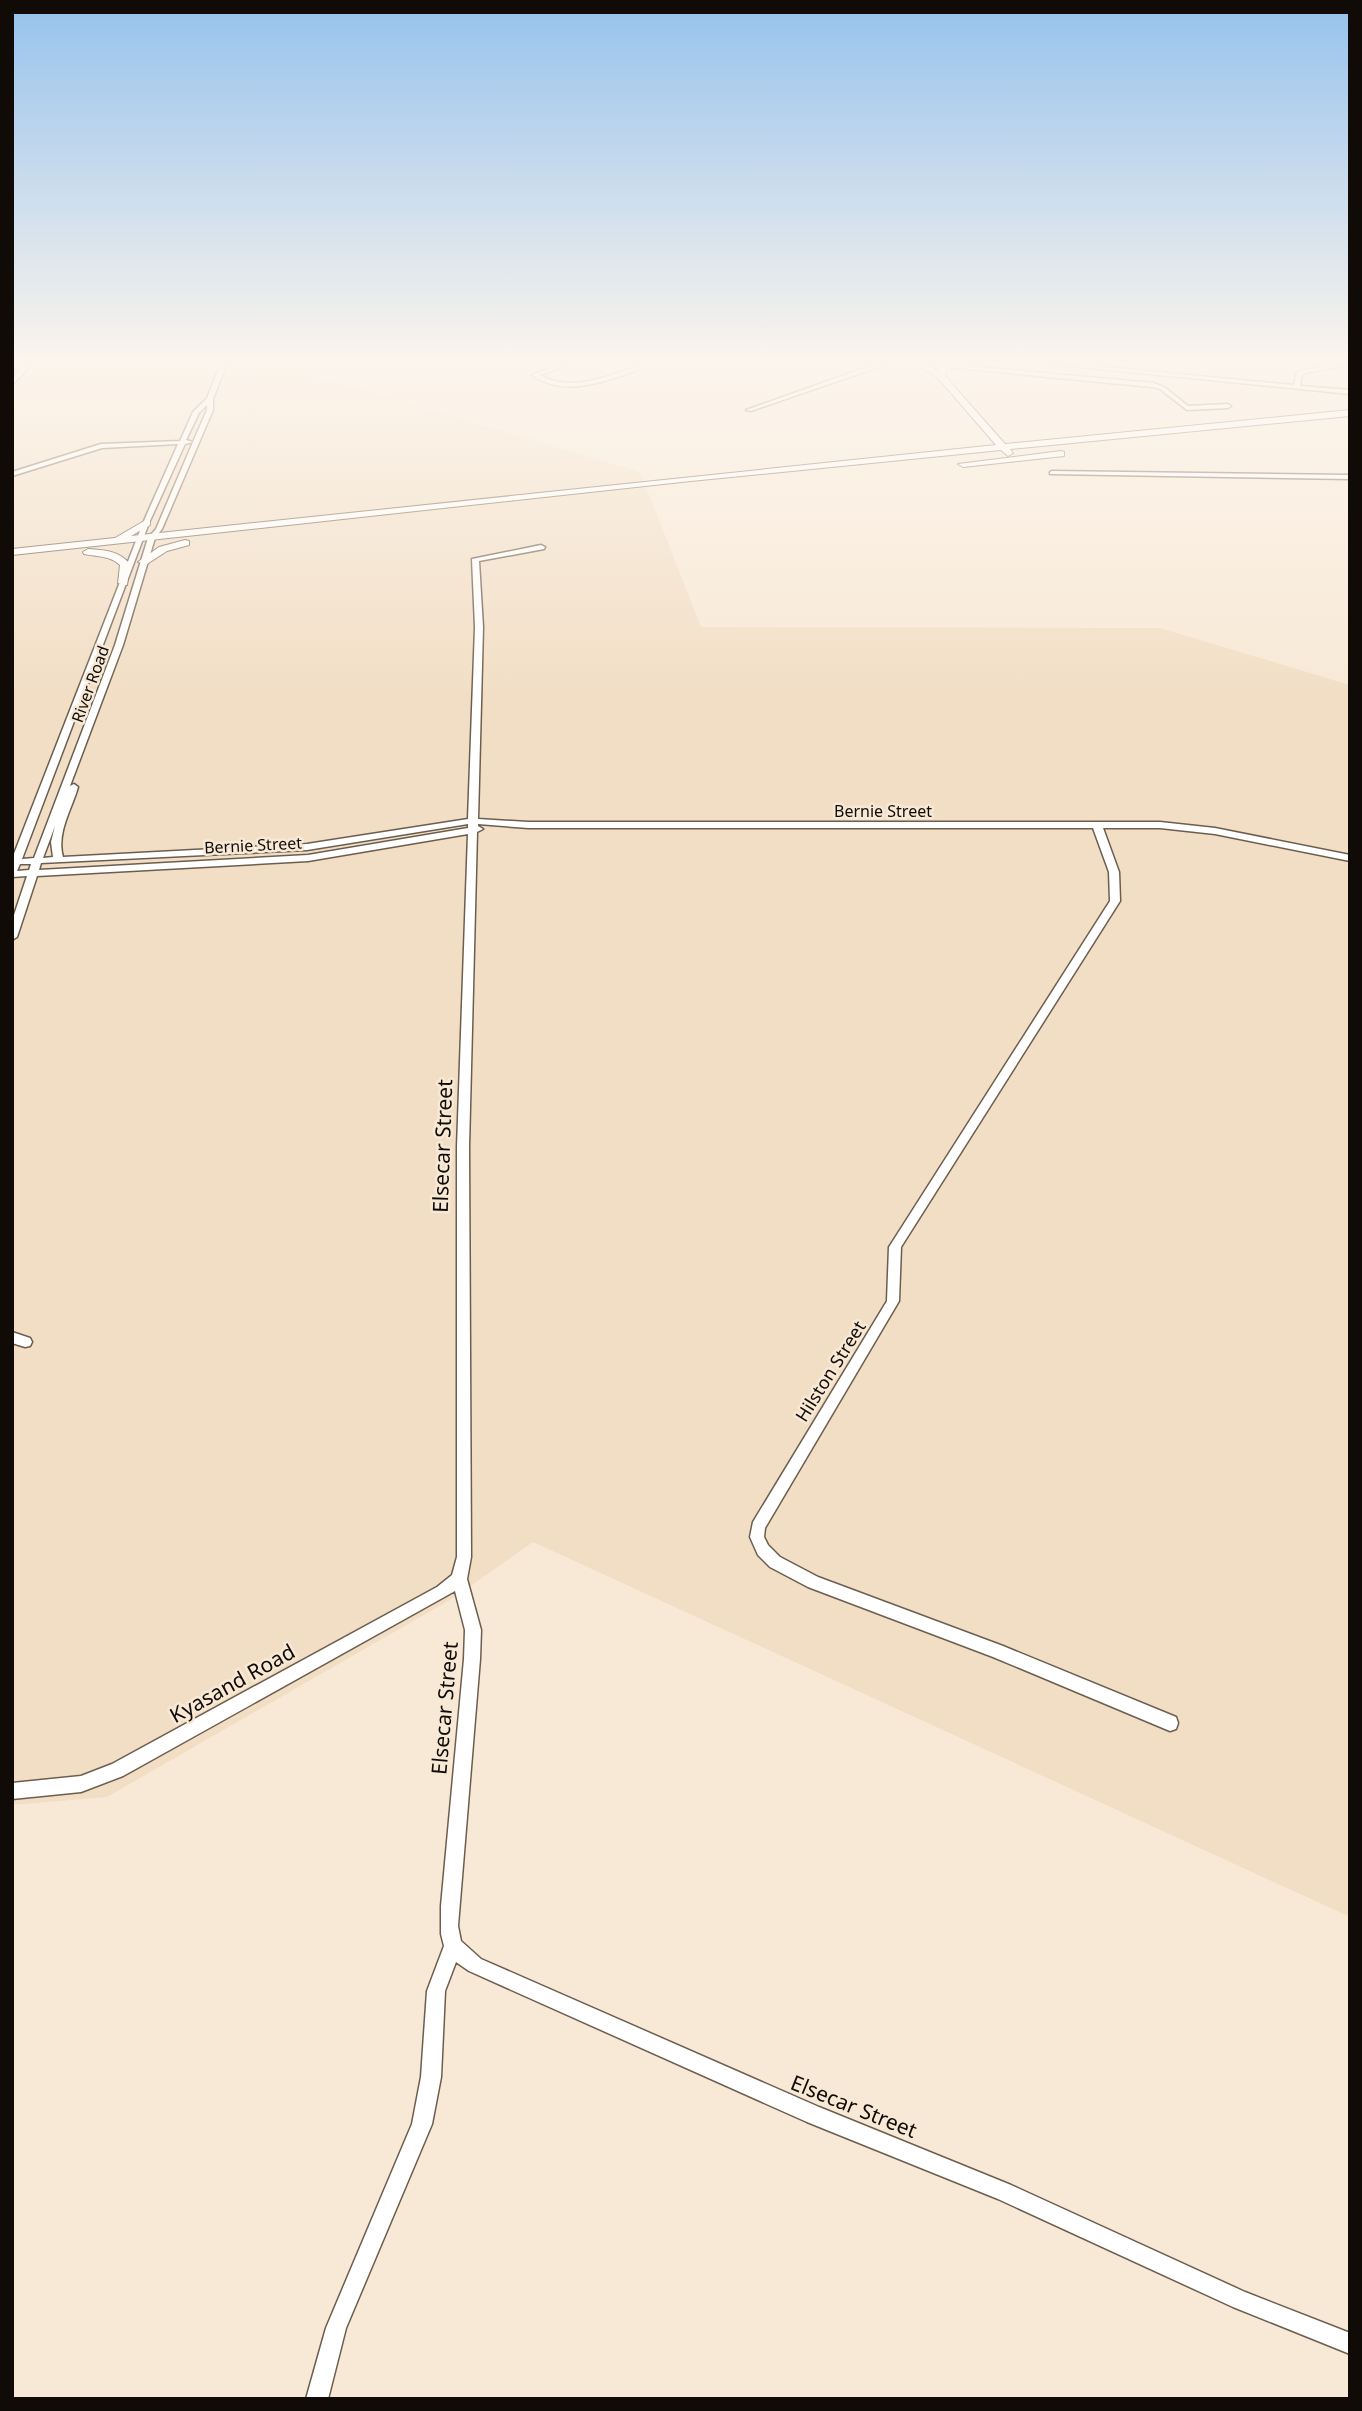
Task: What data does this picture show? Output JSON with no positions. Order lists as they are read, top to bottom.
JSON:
{
  "streets": {
    "street": [
      "River Road",
      "Bernie Street",
      "Elsecar Street",
      "Hilston Street",
      "Kyasand Road"
    ]
  },
  "crossings": [
    ["River Road", "Bernie Street"],
    ["Bernie Street", "Elsecar Street"],
    ["Bernie Street", "Hilston Street"],
    ["Elsecar Street", "Kyasand Road"]
  ]
}
